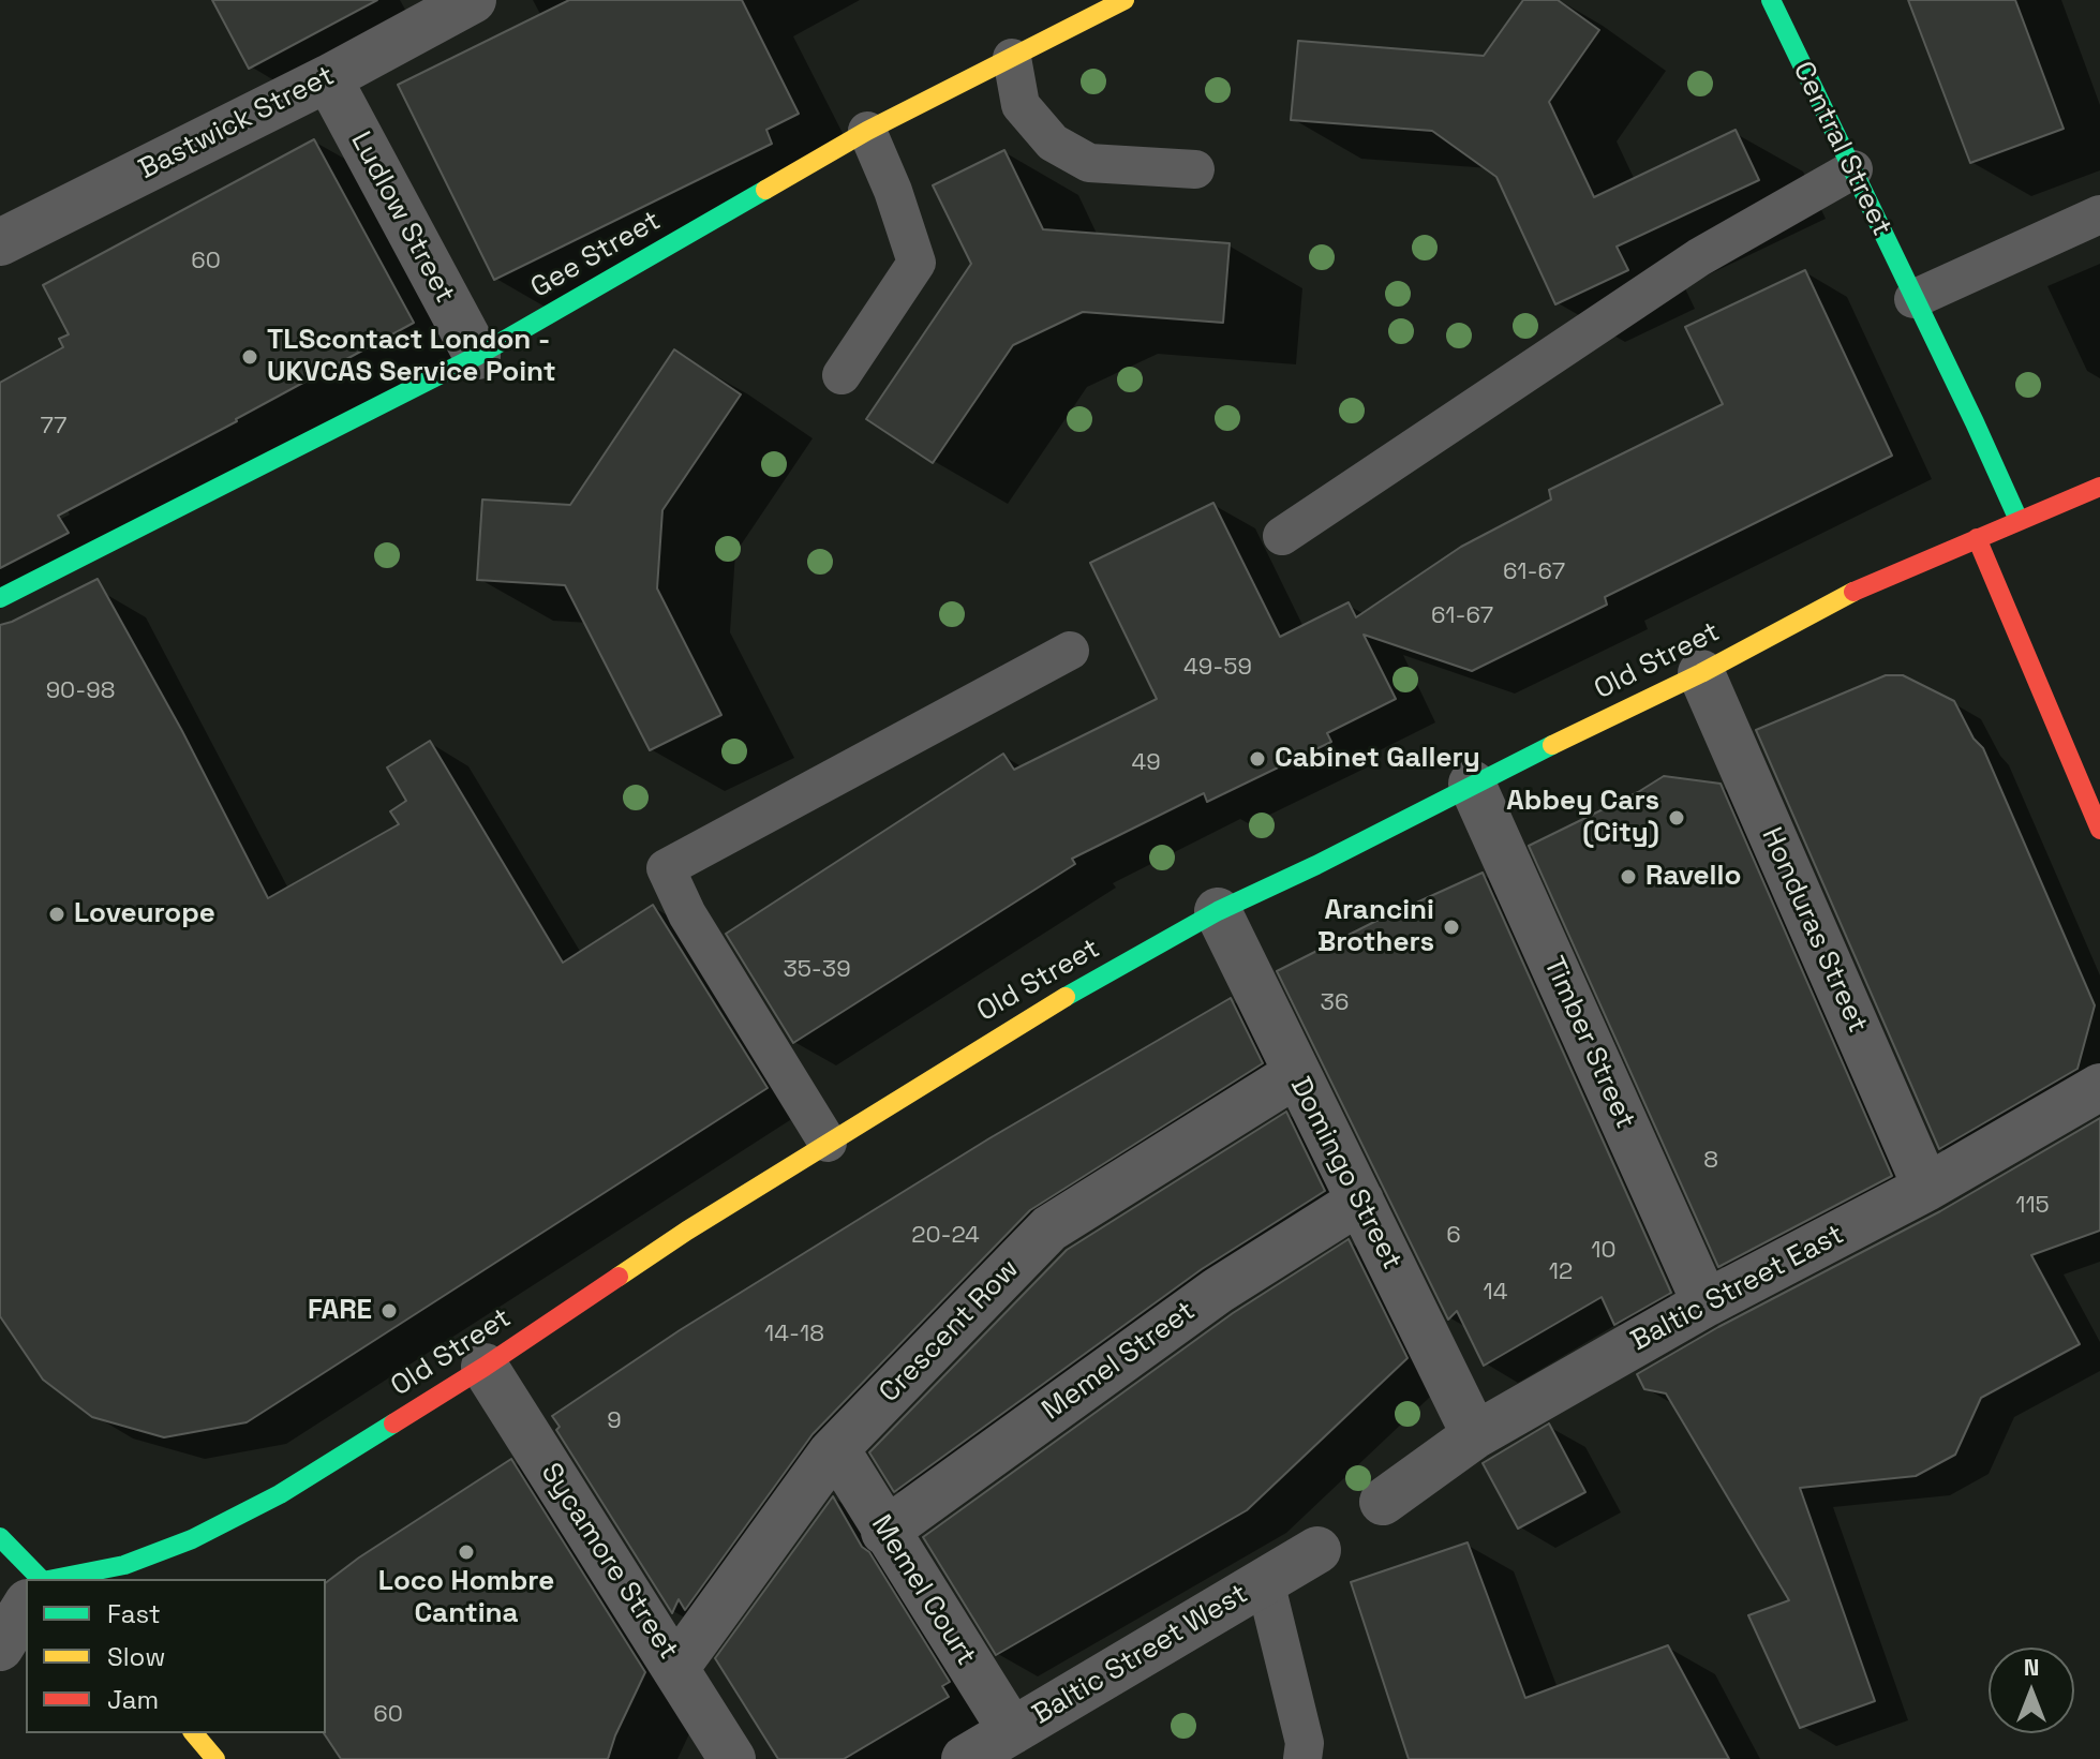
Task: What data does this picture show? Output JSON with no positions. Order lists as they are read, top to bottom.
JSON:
{
  "streets": {
    "main road": ["Central Street", "Gee Street", "Old Street"],
    "street": [
      "Bastwick Street",
      "Ludlow Street",
      "Honduras Street",
      "Timber Street",
      "Domingo Street",
      "Baltic Street East",
      "Crescent Row",
      "Memel Street",
      "Sycamore Street",
      "Memel Court",
      "Baltic Street West"
    ]
  },
  "crossings": [
    ["Bastwick Street", "Ludlow Street"],
    ["Central Street", "Old Street"],
    ["Ludlow Street", "Gee Street"],
    ["Old Street", "Honduras Street"],
    ["Old Street", "Timber Street"],
    ["Old Street", "Domingo Street"],
    ["Old Street", "Sycamore Street"],
    ["Honduras Street", "Baltic Street East"],
    ["Timber Street", "Baltic Street East"],
    ["Domingo Street", "Baltic Street East"],
    ["Domingo Street", "Crescent Row"],
    ["Domingo Street", "Memel Street"],
    ["Crescent Row", "Sycamore Street"],
    ["Crescent Row", "Memel Court"],
    ["Memel Street", "Memel Court"],
    ["Memel Court", "Baltic Street West"]
  ],
  "places": [
    "TLScontact London - UKVCAS Service Point",
    "Cabinet Gallery",
    "Abbey Cars (City)",
    "Ravello",
    "Loveurope",
    "Arancini Brothers",
    "FARE",
    "Loco Hombre Cantina"
  ],
  "house_numbers": [
    "60",
    "77",
    "61-67",
    "61-67",
    "49-59",
    "90-98",
    "49",
    "35-39",
    "36",
    "8",
    "115",
    "20-24",
    "6",
    "10",
    "12",
    "14",
    "14-18",
    "9",
    "60"
  ],
  "legend": ["Fast", "Slow", "Jam"],
  "north": "top"
}
